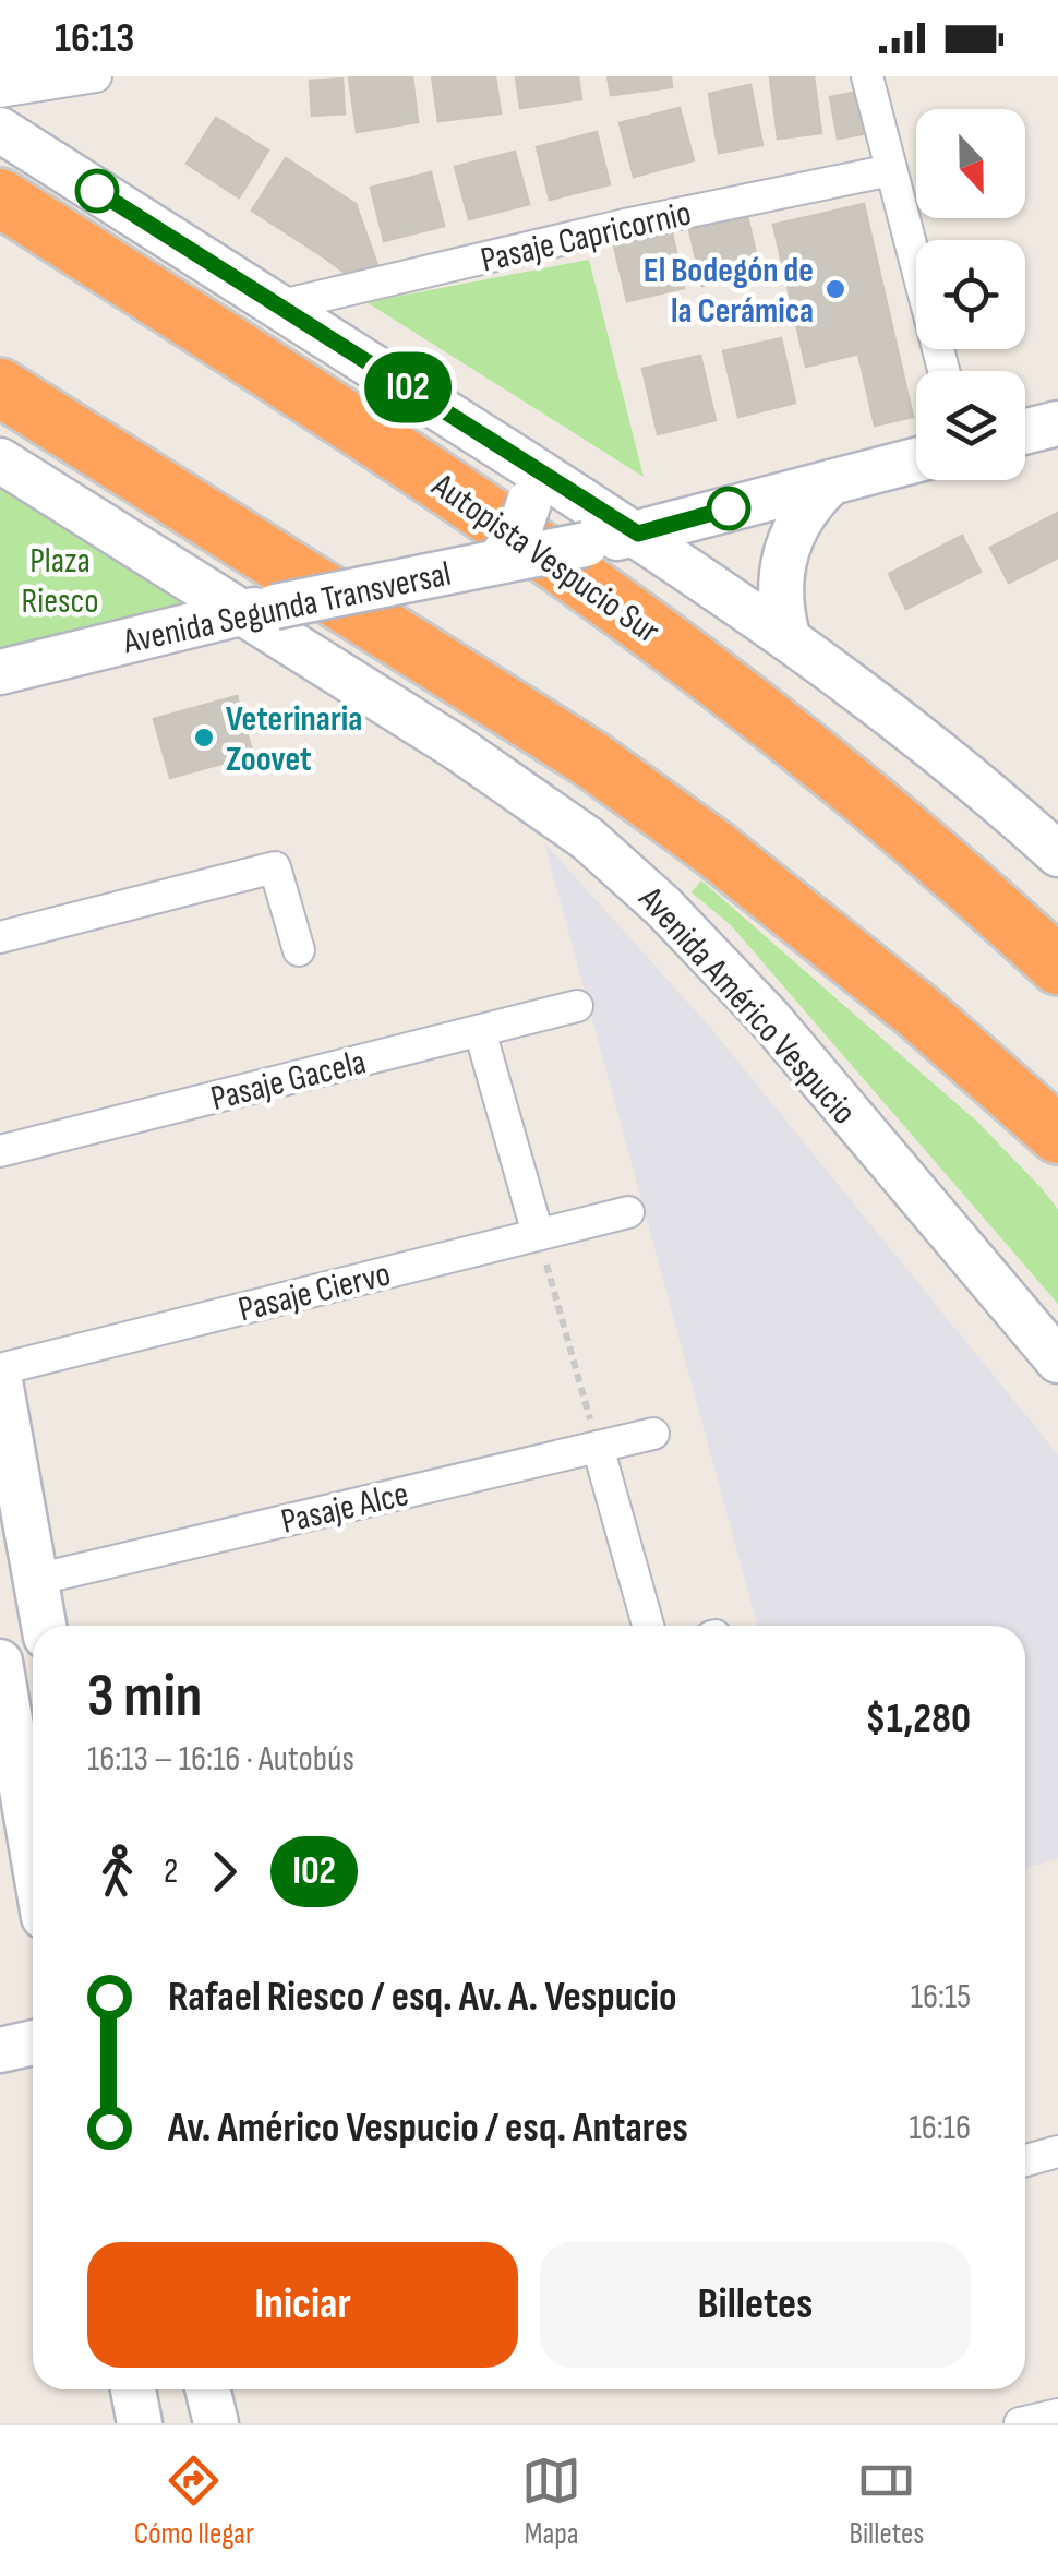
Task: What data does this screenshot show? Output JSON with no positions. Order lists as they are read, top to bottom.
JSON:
{
  "streets": {
    "highway": ["Autopista Vespucio Sur"],
    "main road": ["Avenida Segunda Transversal", "Avenida Américo Vespucio"],
    "street": [
      "Pasaje Capricornio",
      "Pasaje Gacela",
      "Pasaje Ciervo",
      "Pasaje Alce"
    ]
  },
  "crossings": [
    ["Avenida Segunda Transversal", "Avenida Américo Vespucio"]
  ],
  "parks": ["Plaza Riesco"],
  "places": ["El Bodegón de la Cerámica", "Veterinaria Zoovet"],
  "lines": ["bus line I02"],
  "north": "bottom",
  "page": {
    "status": "16:13",
    "on_map": "I02",
    "heading": ["3 min", "16:13 – 16:16 · Autobús", "$1,280"],
    "legs": ["2", "I02"],
    "list": [
      {
        "name": "Rafael Riesco / esq. Av. A. Vespucio",
        "value": "16:15"
      },
      {
        "name": "Av. Américo Vespucio / esq. Antares",
        "value": "16:16"
      }
    ],
    "buttons": ["Iniciar", "Billetes"],
    "tabs": ["Cómo llegar", "Mapa", "Billetes"]
  }
}
